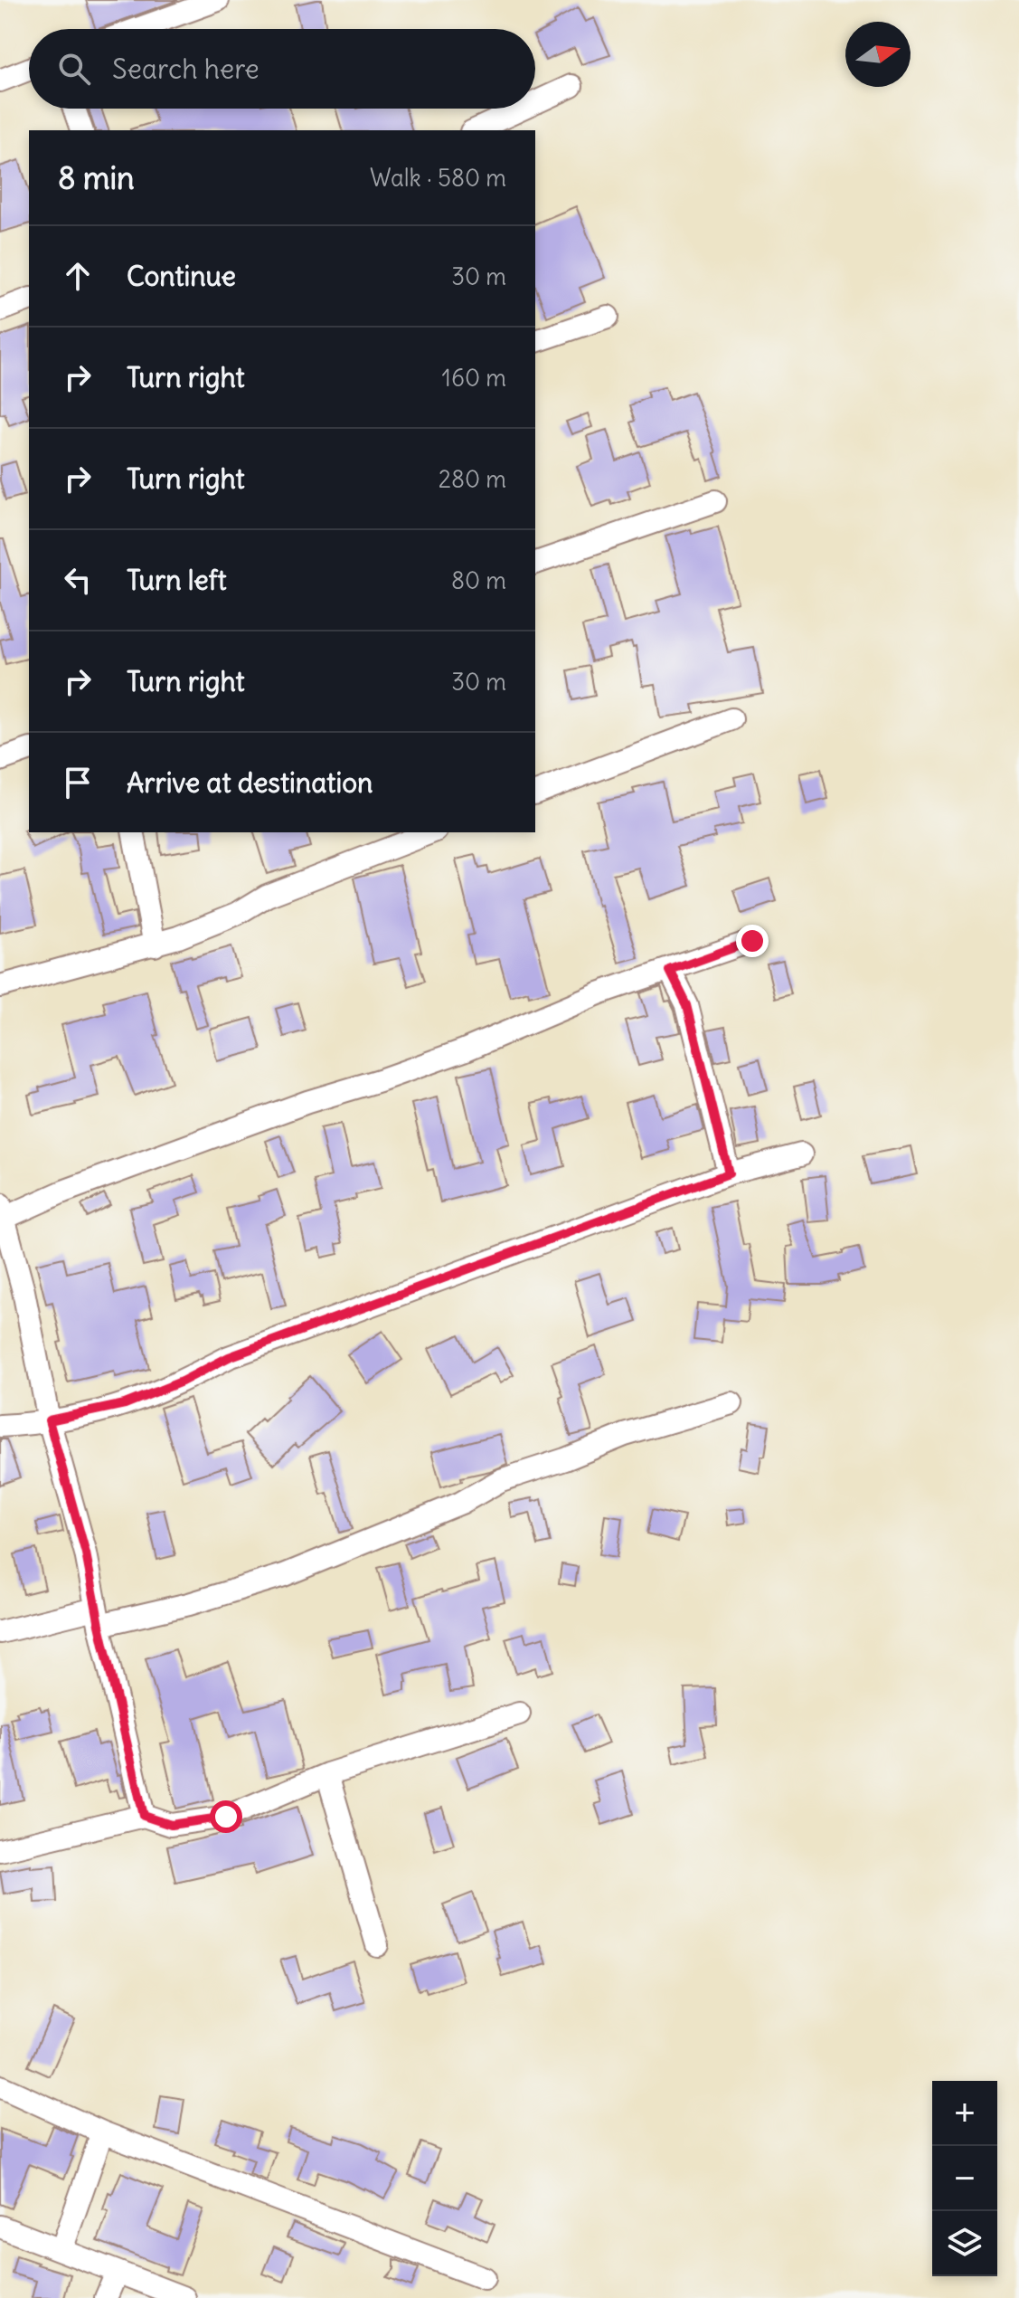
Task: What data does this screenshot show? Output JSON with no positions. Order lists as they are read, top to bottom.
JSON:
{
  "north": "right",
  "page": {
    "search": "Search here",
    "heading": ["8 min", "Walk · 580 m"],
    "list": [
      ["Continue", "30 m"],
      ["Turn right", "160 m"],
      ["Turn right", "280 m"],
      ["Turn left", "80 m"],
      ["Turn right", "30 m"],
      "Arrive at destination"
    ],
    "map_buttons": ["+", "−"]
  }
}
